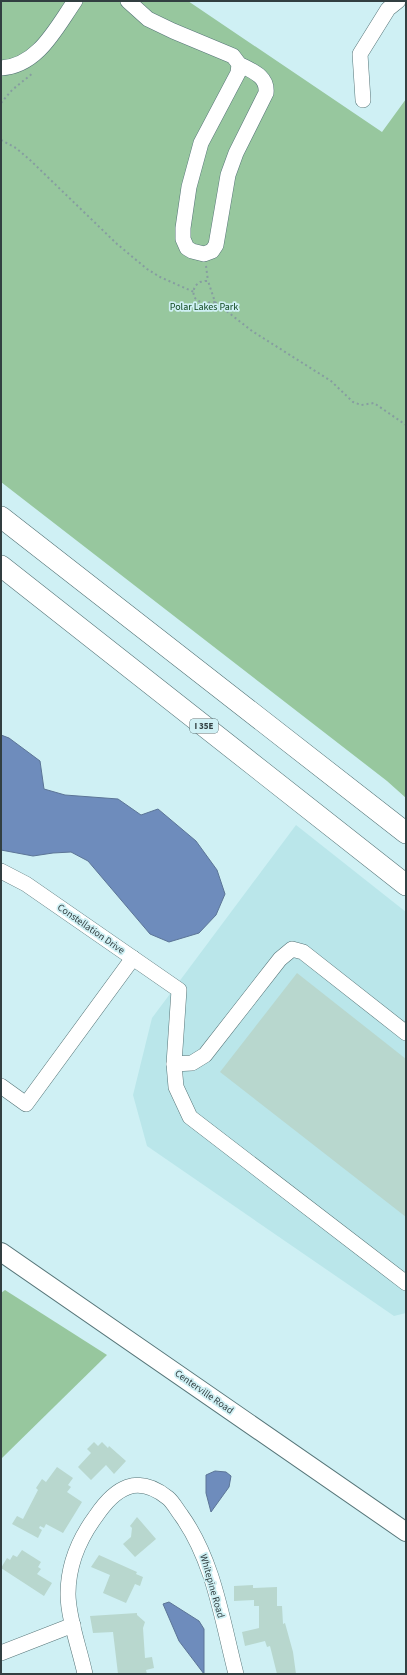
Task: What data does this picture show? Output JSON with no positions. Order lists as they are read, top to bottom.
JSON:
{
  "streets": {
    "highway": ["I 35E"],
    "main road": ["Centerville Road"],
    "street": ["Constellation Drive", "Whitepine Road"]
  },
  "parks": ["Polar Lakes Park"]
}
